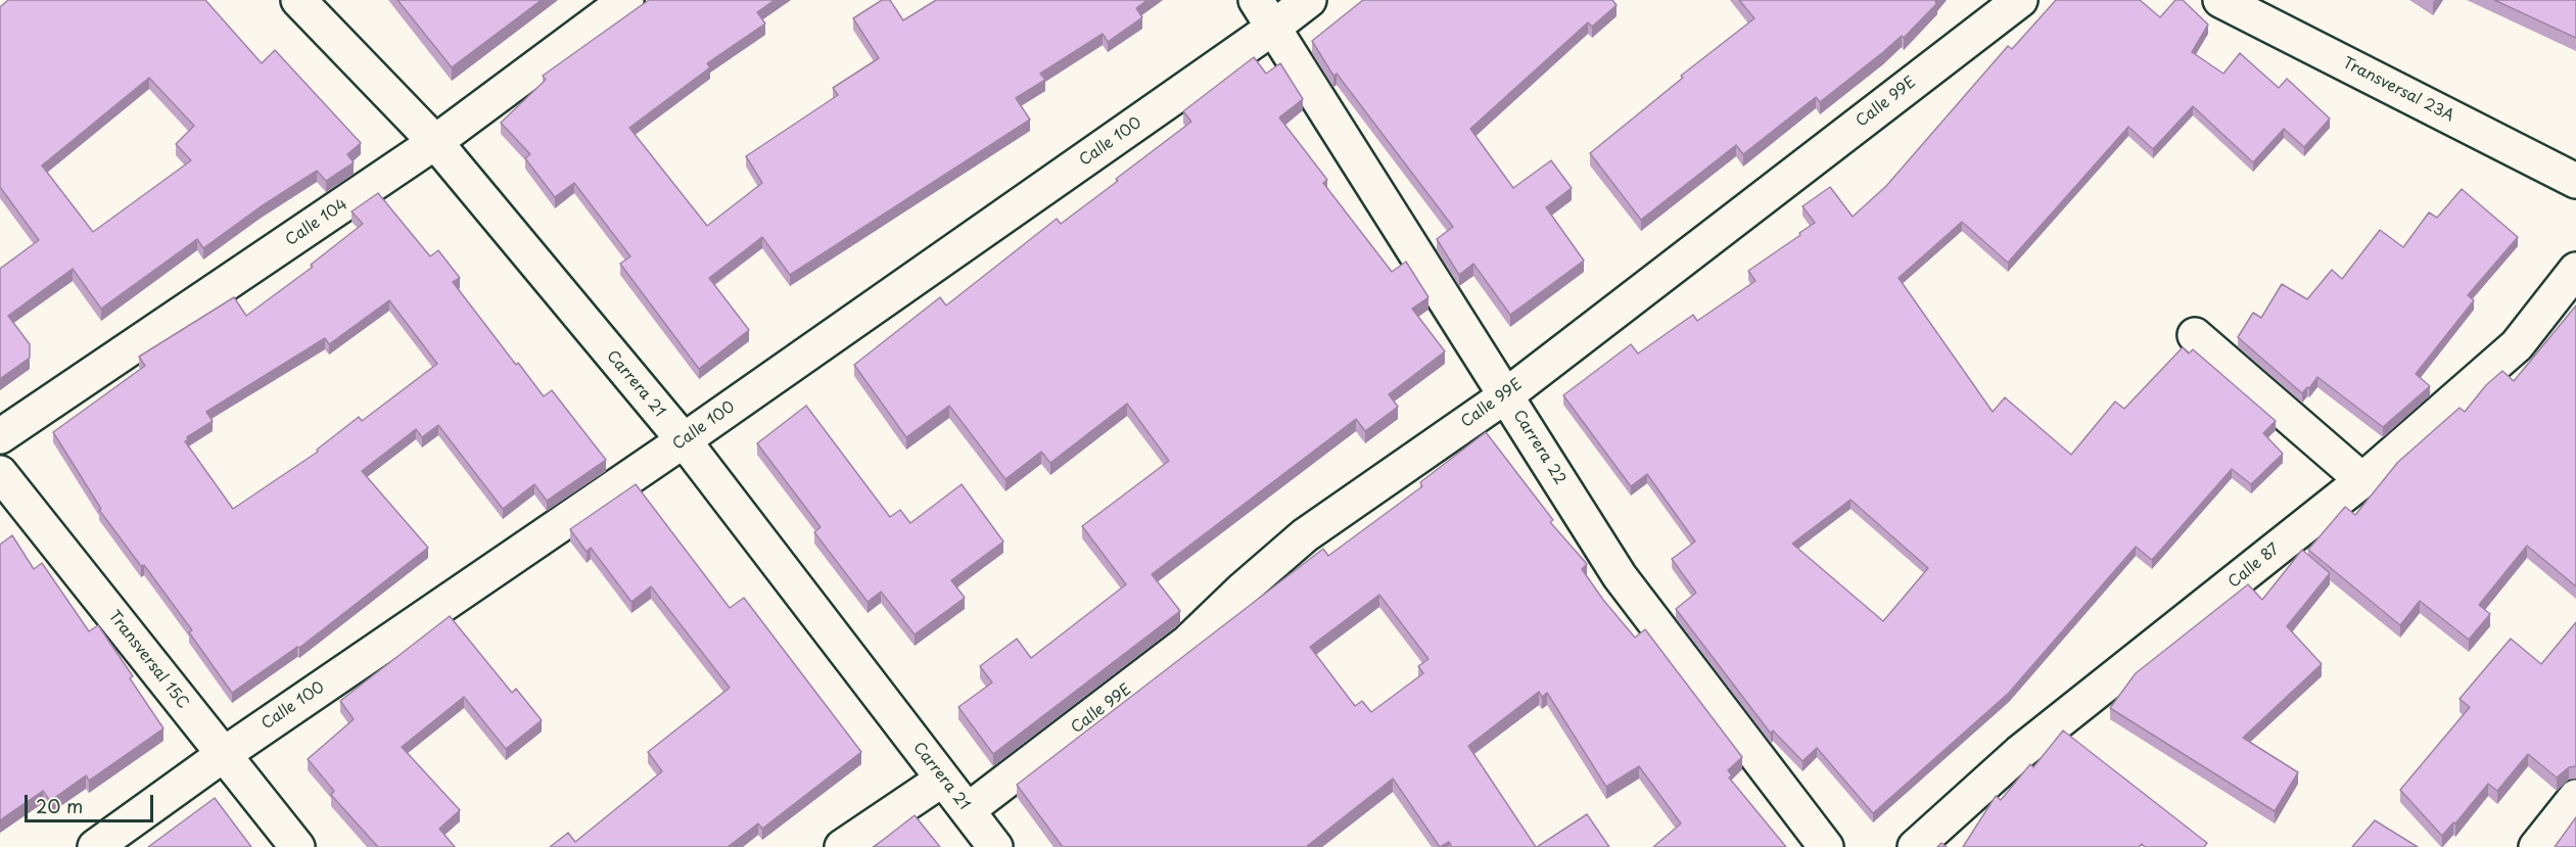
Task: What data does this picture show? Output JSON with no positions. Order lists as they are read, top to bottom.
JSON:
{
  "streets": {
    "street": [
      "Transversal 23A",
      "Calle 99E",
      "Calle 100",
      "Calle 104",
      "Carrera 21",
      "Carrera 22",
      "Calle 87",
      "Transversal 15C"
    ]
  },
  "crossings": [
    ["Calle 99E", "Carrera 21"],
    ["Calle 99E", "Carrera 22"],
    ["Calle 100", "Carrera 21"],
    ["Calle 100", "Carrera 22"],
    ["Calle 100", "Transversal 15C"],
    ["Calle 104", "Carrera 21"]
  ],
  "scale_bar": "20 m"
}
